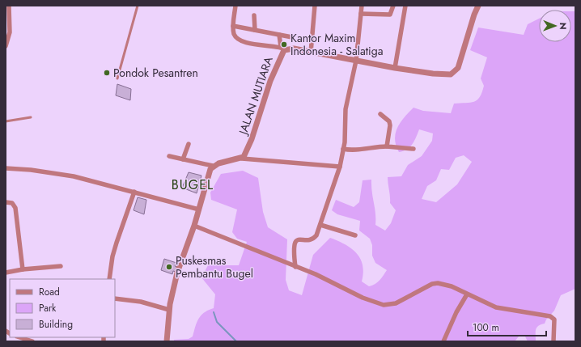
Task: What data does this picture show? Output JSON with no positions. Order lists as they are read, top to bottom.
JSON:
{
  "streets": {
    "street": ["JALAN MUTIARA"]
  },
  "districts": ["BUGEL"],
  "places": ["Kantor Maxim Indonesia - Salatiga", "Pondok Pesantren", "Puskesmas Pembantu Bugel"],
  "legend": ["Road", "Park", "Building"],
  "scale_bar": "100 m",
  "north": "right"
}
